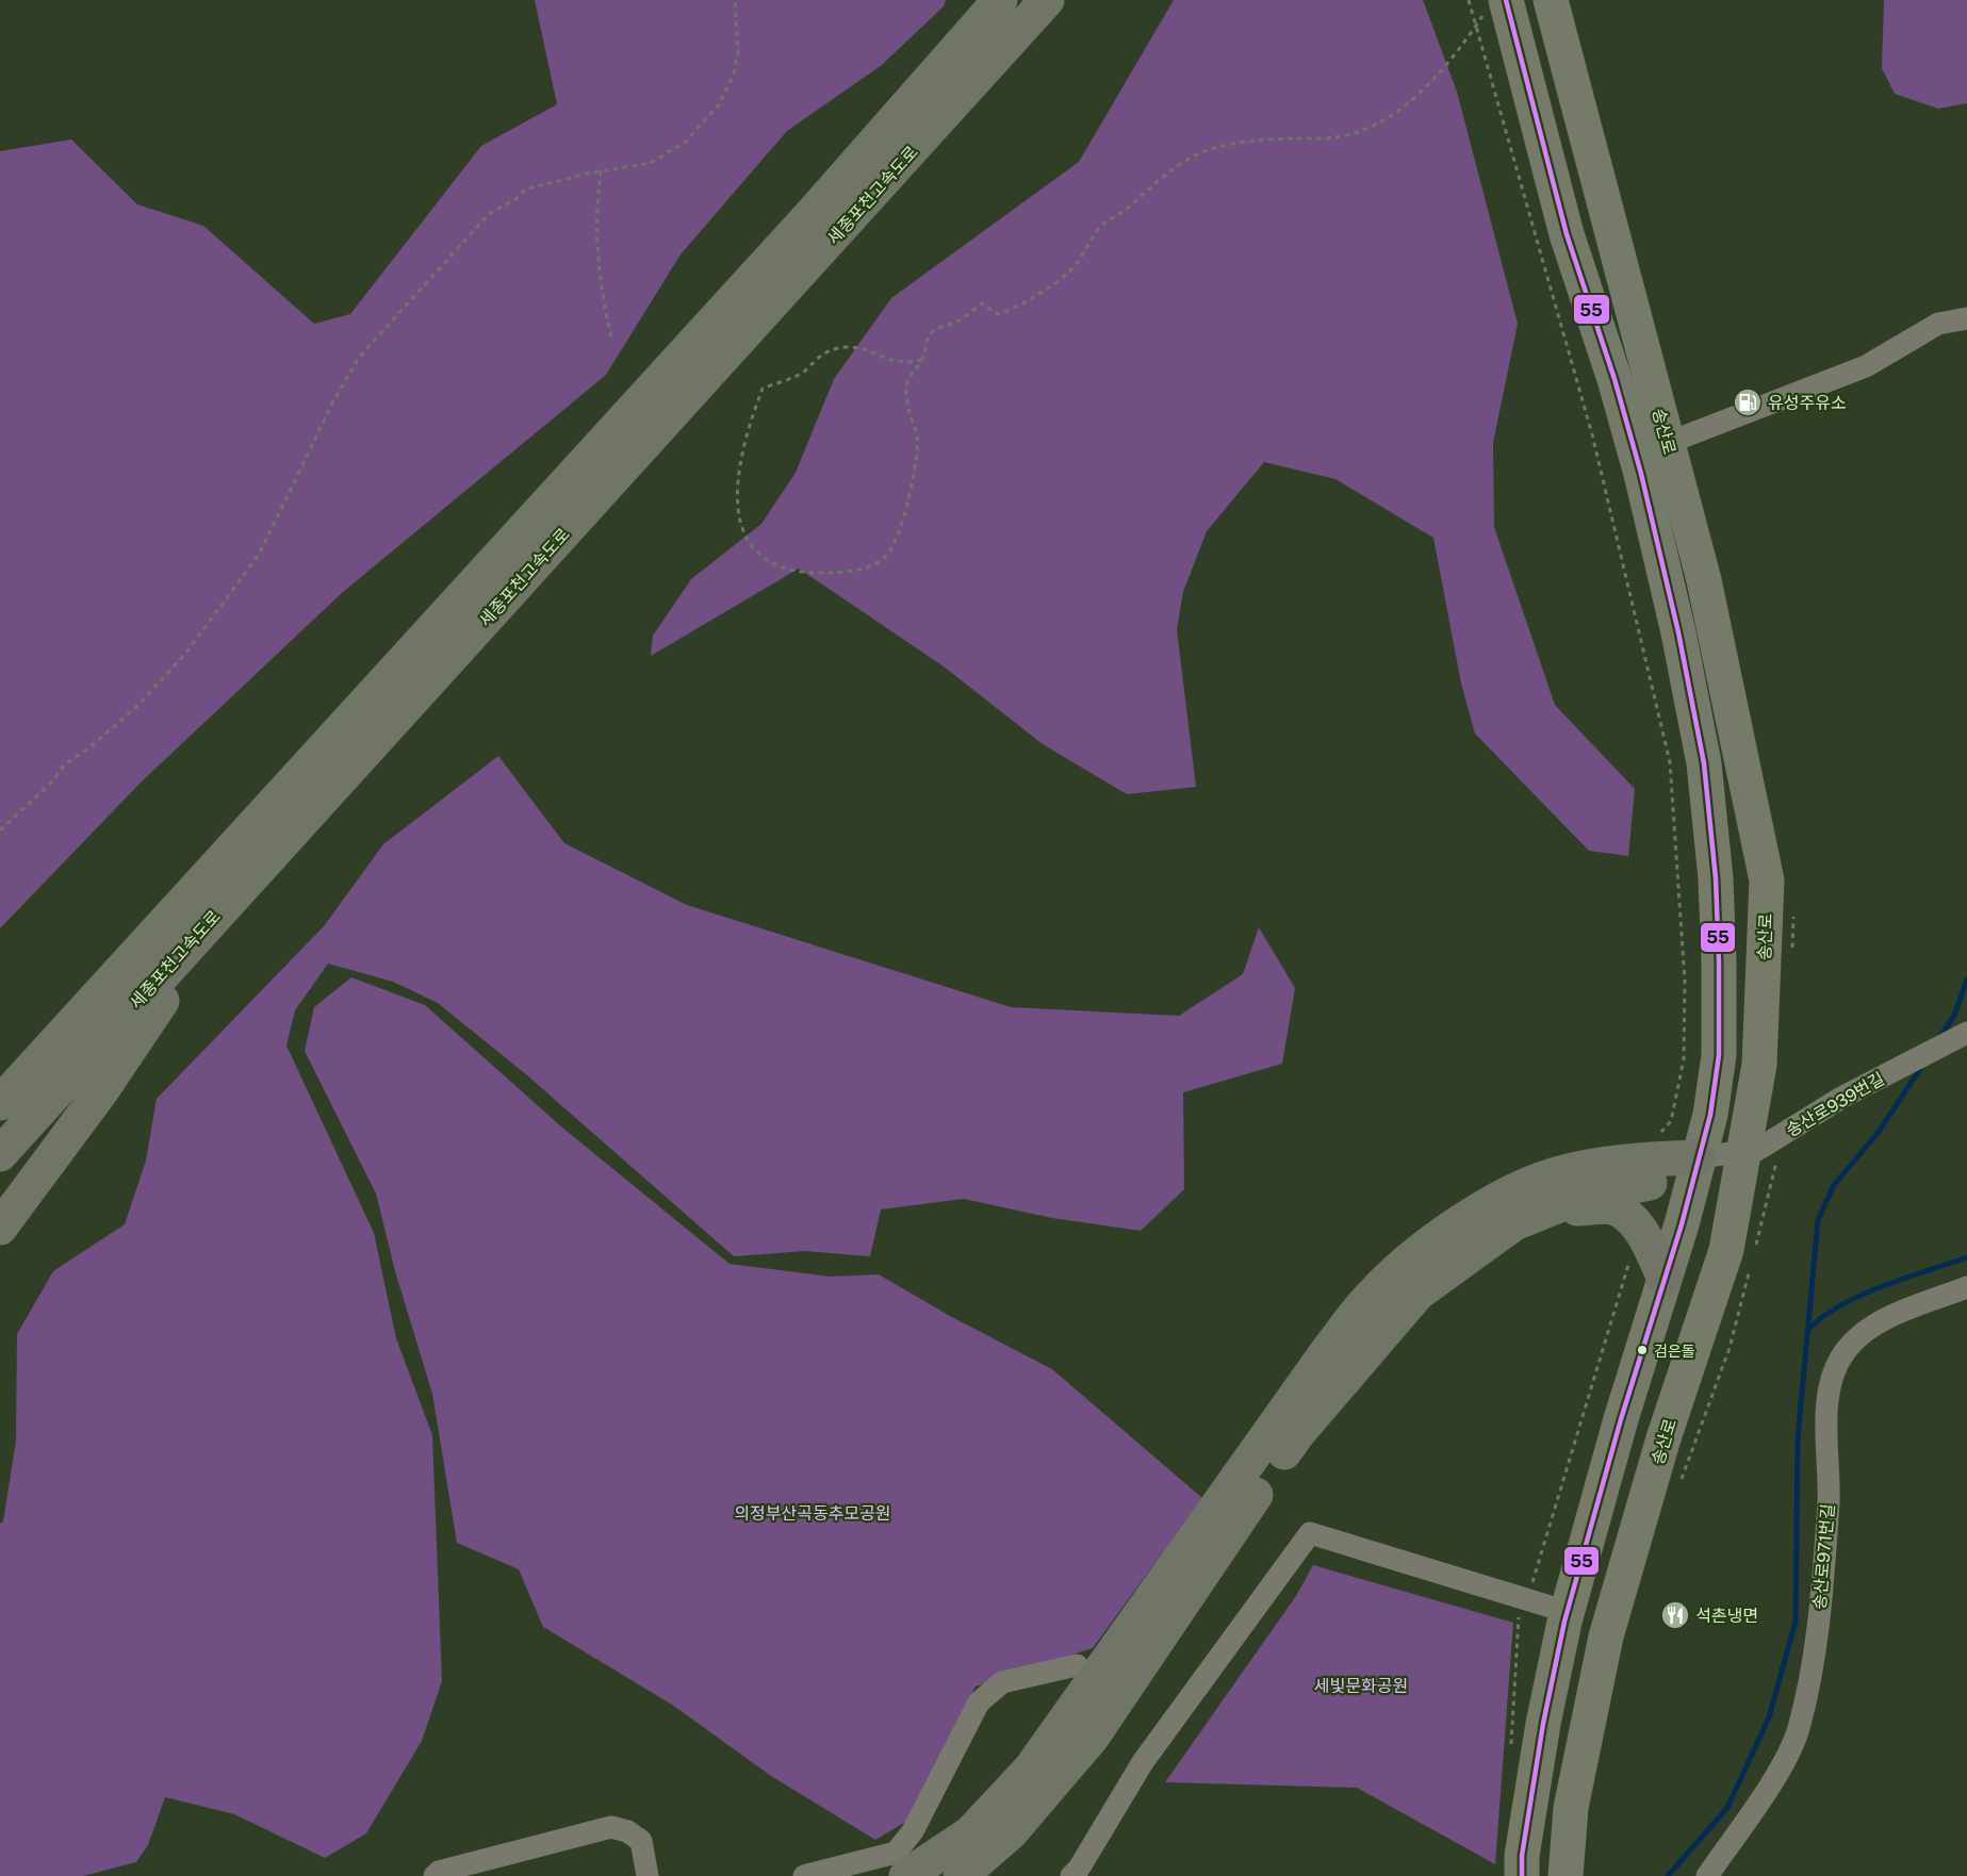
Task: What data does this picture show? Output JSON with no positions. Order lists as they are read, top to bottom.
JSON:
{
  "streets": {
    "highway": ["세종포천고속도로"],
    "main road": ["송산로"],
    "street": ["송산로939번길", "송산로971번길"]
  },
  "crossings": [
    ["송산로", "송산로939번길"]
  ],
  "parks": ["의정부산곡동추모공원", "세빛문화공원"],
  "places": {
    "fuel station": ["유성주유소"],
    "other": ["검은돌"],
    "restaurant": ["석촌냉면"]
  },
  "lines": ["transit line 55"]
}
